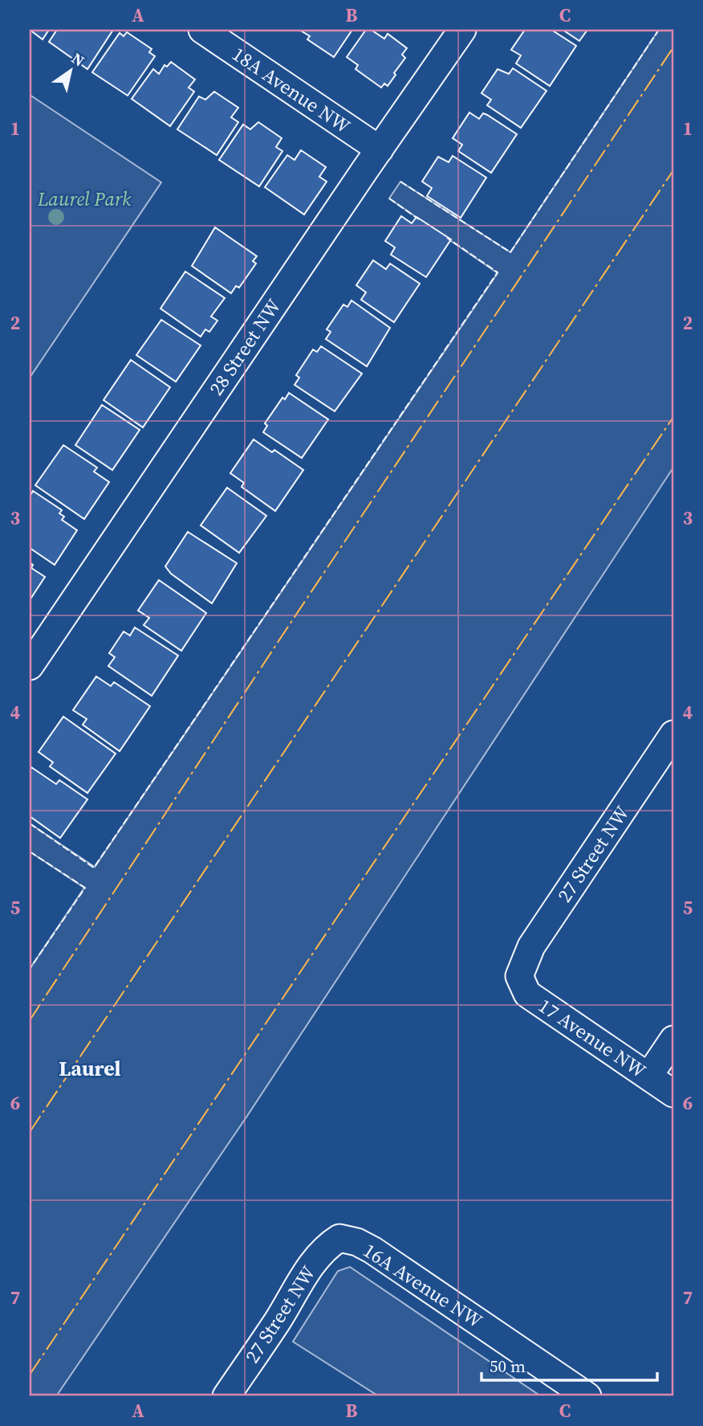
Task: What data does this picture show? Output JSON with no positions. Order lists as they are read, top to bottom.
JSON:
{
  "streets": {
    "street": [
      "18A Avenue NW",
      "28 Street NW",
      "27 Street NW",
      "17 Avenue NW",
      "16A Avenue NW"
    ]
  },
  "crossings": [
    ["18A Avenue NW", "28 Street NW"],
    ["27 Street NW", "17 Avenue NW"],
    ["27 Street NW", "16A Avenue NW"]
  ],
  "districts": ["Laurel"],
  "parks": ["Laurel Park"],
  "scale_bar": "50 m",
  "north": "top right",
  "grid": {
    "columns": ["A", "B", "C"],
    "rows": [
      "1",
      "2",
      "3",
      "4",
      "5",
      "6",
      "7"
    ]
  }
}
